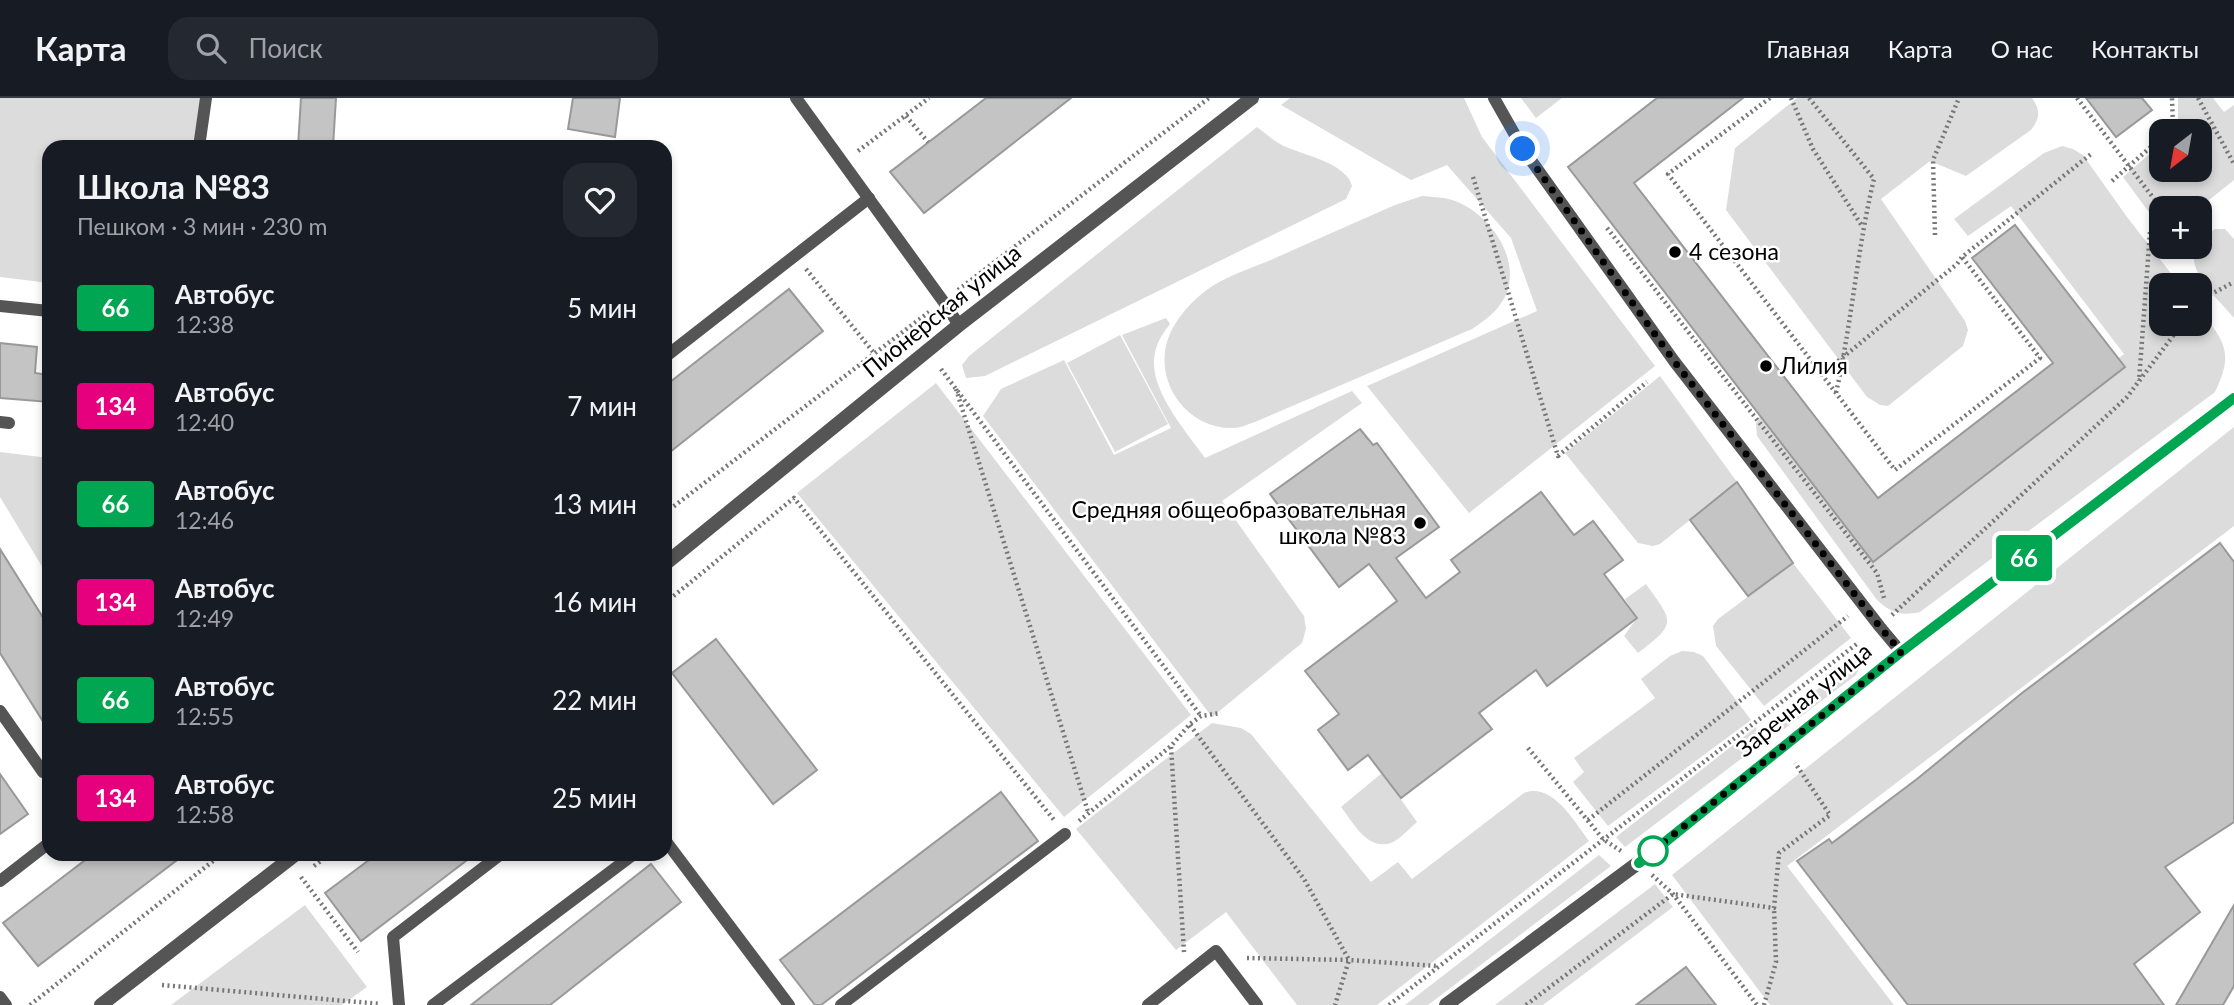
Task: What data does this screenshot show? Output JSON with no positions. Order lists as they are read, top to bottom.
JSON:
{
  "streets": {
    "street": ["Пионерская улица", "Заречная улица"]
  },
  "places": ["4 сезона", "Лилия", "Средняя общеобразовательная школа №83"],
  "lines": ["bus line 66"],
  "north": "bottom left",
  "page": {
    "header": "Карта",
    "search": "Поиск",
    "nav": [
      "Главная",
      "Карта",
      "О нас",
      "Контакты"
    ],
    "on_map": "66",
    "map_buttons": ["+", "−"],
    "heading": ["Школа №83", "Пешком · 3 мин · 230 m"],
    "list": [
      {
        "mark": "66",
        "name": "Автобус",
        "note": "12:38",
        "value": "5 мин"
      },
      {
        "mark": "134",
        "name": "Автобус",
        "note": "12:40",
        "value": "7 мин"
      },
      {
        "mark": "66",
        "name": "Автобус",
        "note": "12:46",
        "value": "13 мин"
      },
      {
        "mark": "134",
        "name": "Автобус",
        "note": "12:49",
        "value": "16 мин"
      },
      {
        "mark": "66",
        "name": "Автобус",
        "note": "12:55",
        "value": "22 мин"
      },
      {
        "mark": "134",
        "name": "Автобус",
        "note": "12:58",
        "value": "25 мин"
      }
    ]
  }
}
